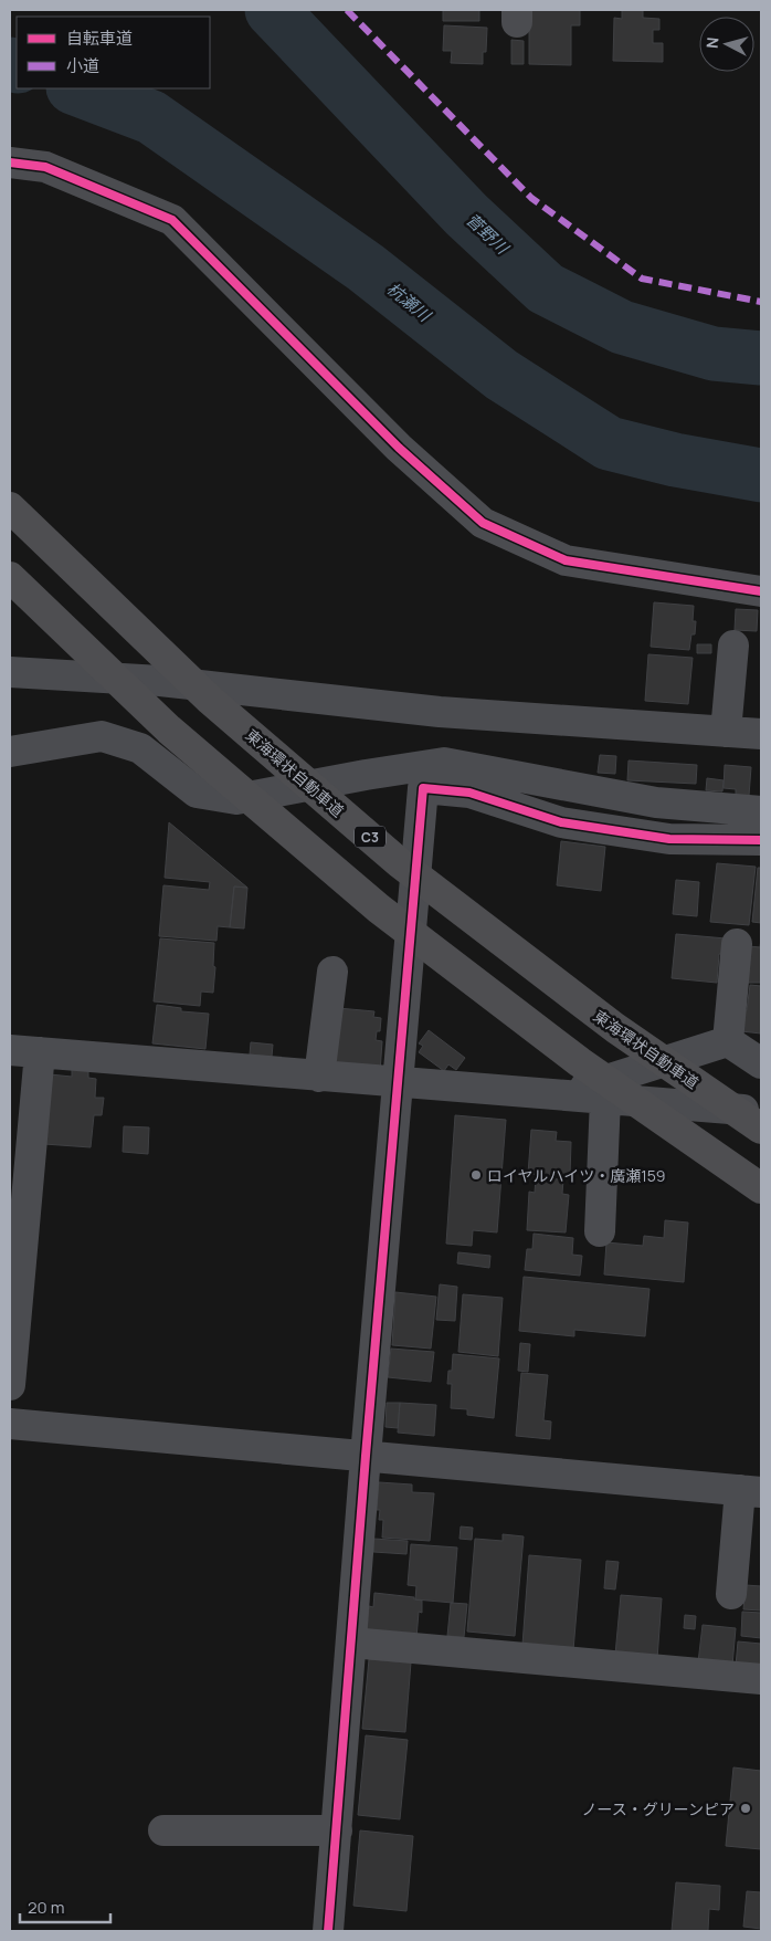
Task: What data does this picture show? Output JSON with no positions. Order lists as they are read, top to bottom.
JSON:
{
  "streets": {
    "highway": ["東海環状自動車道", "C3"]
  },
  "water": ["菅野川", "杭瀬川"],
  "places": ["ロイヤルハイツ・廣瀬159", "ノース・グリーンピア"],
  "legend": ["自転車道", "小道"],
  "scale_bar": "20 m",
  "north": "left"
}
